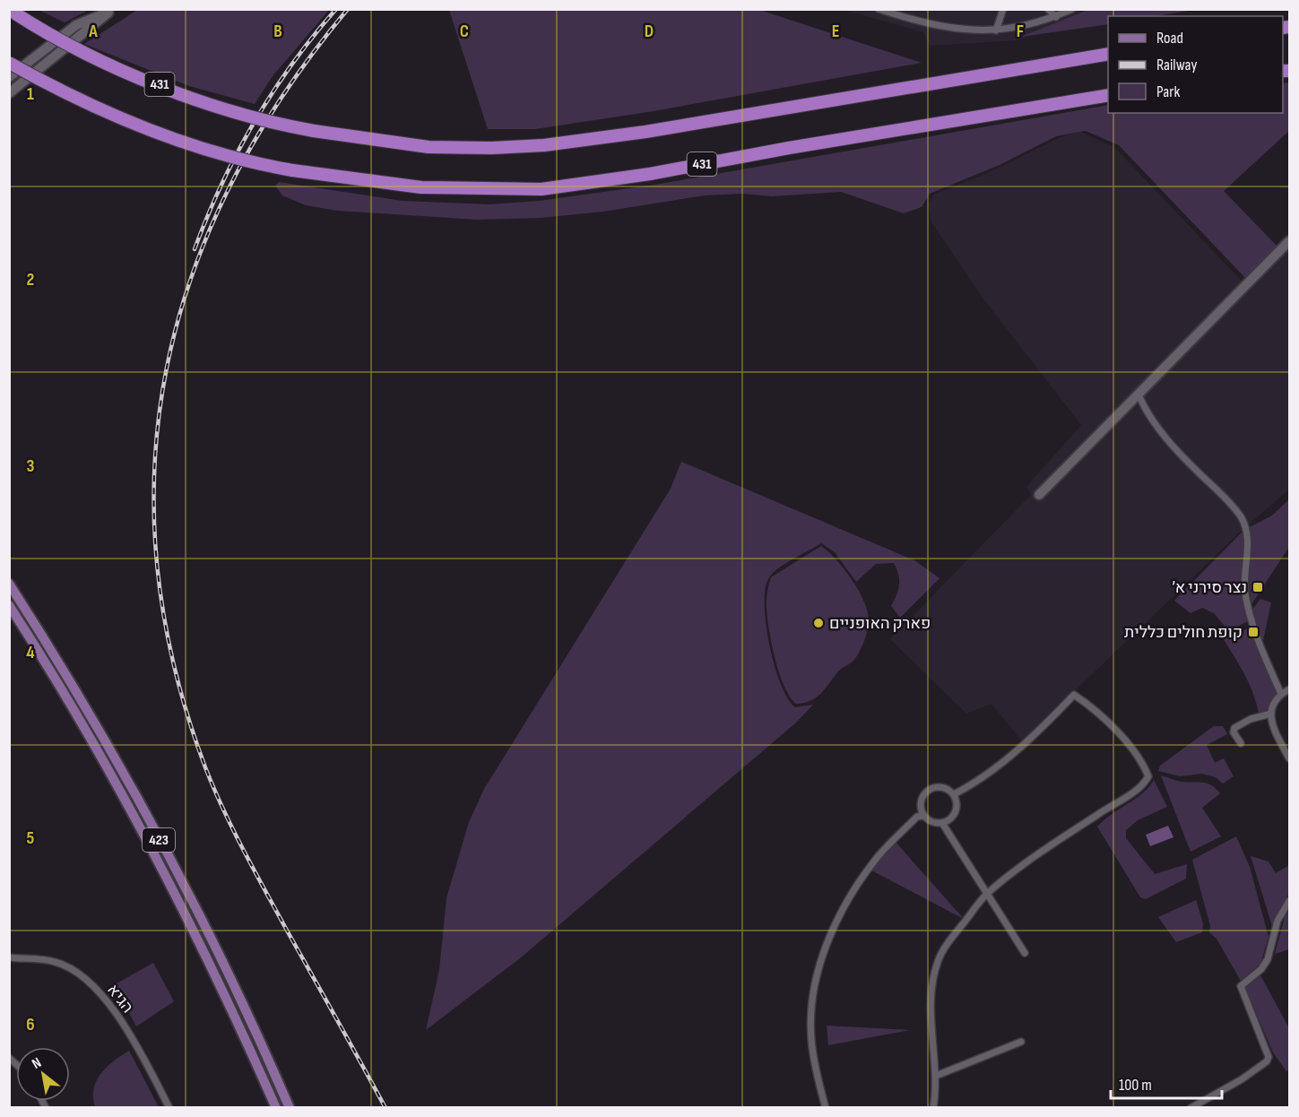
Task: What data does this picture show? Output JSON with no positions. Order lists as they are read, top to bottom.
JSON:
{
  "streets": {
    "highway": ["431"],
    "main road": ["423"],
    "street": ["הגיא"]
  },
  "places": {
    "transit": ["נצר סירני א׳", "קופת חולים כללית"],
    "other": ["פארק האופניים"]
  },
  "legend": ["Road", "Railway", "Park"],
  "scale_bar": "100 m",
  "north": "top left",
  "grid": {
    "columns": [
      "A",
      "B",
      "C",
      "D",
      "E",
      "F"
    ],
    "rows": [
      "1",
      "2",
      "3",
      "4",
      "5",
      "6"
    ]
  }
}
